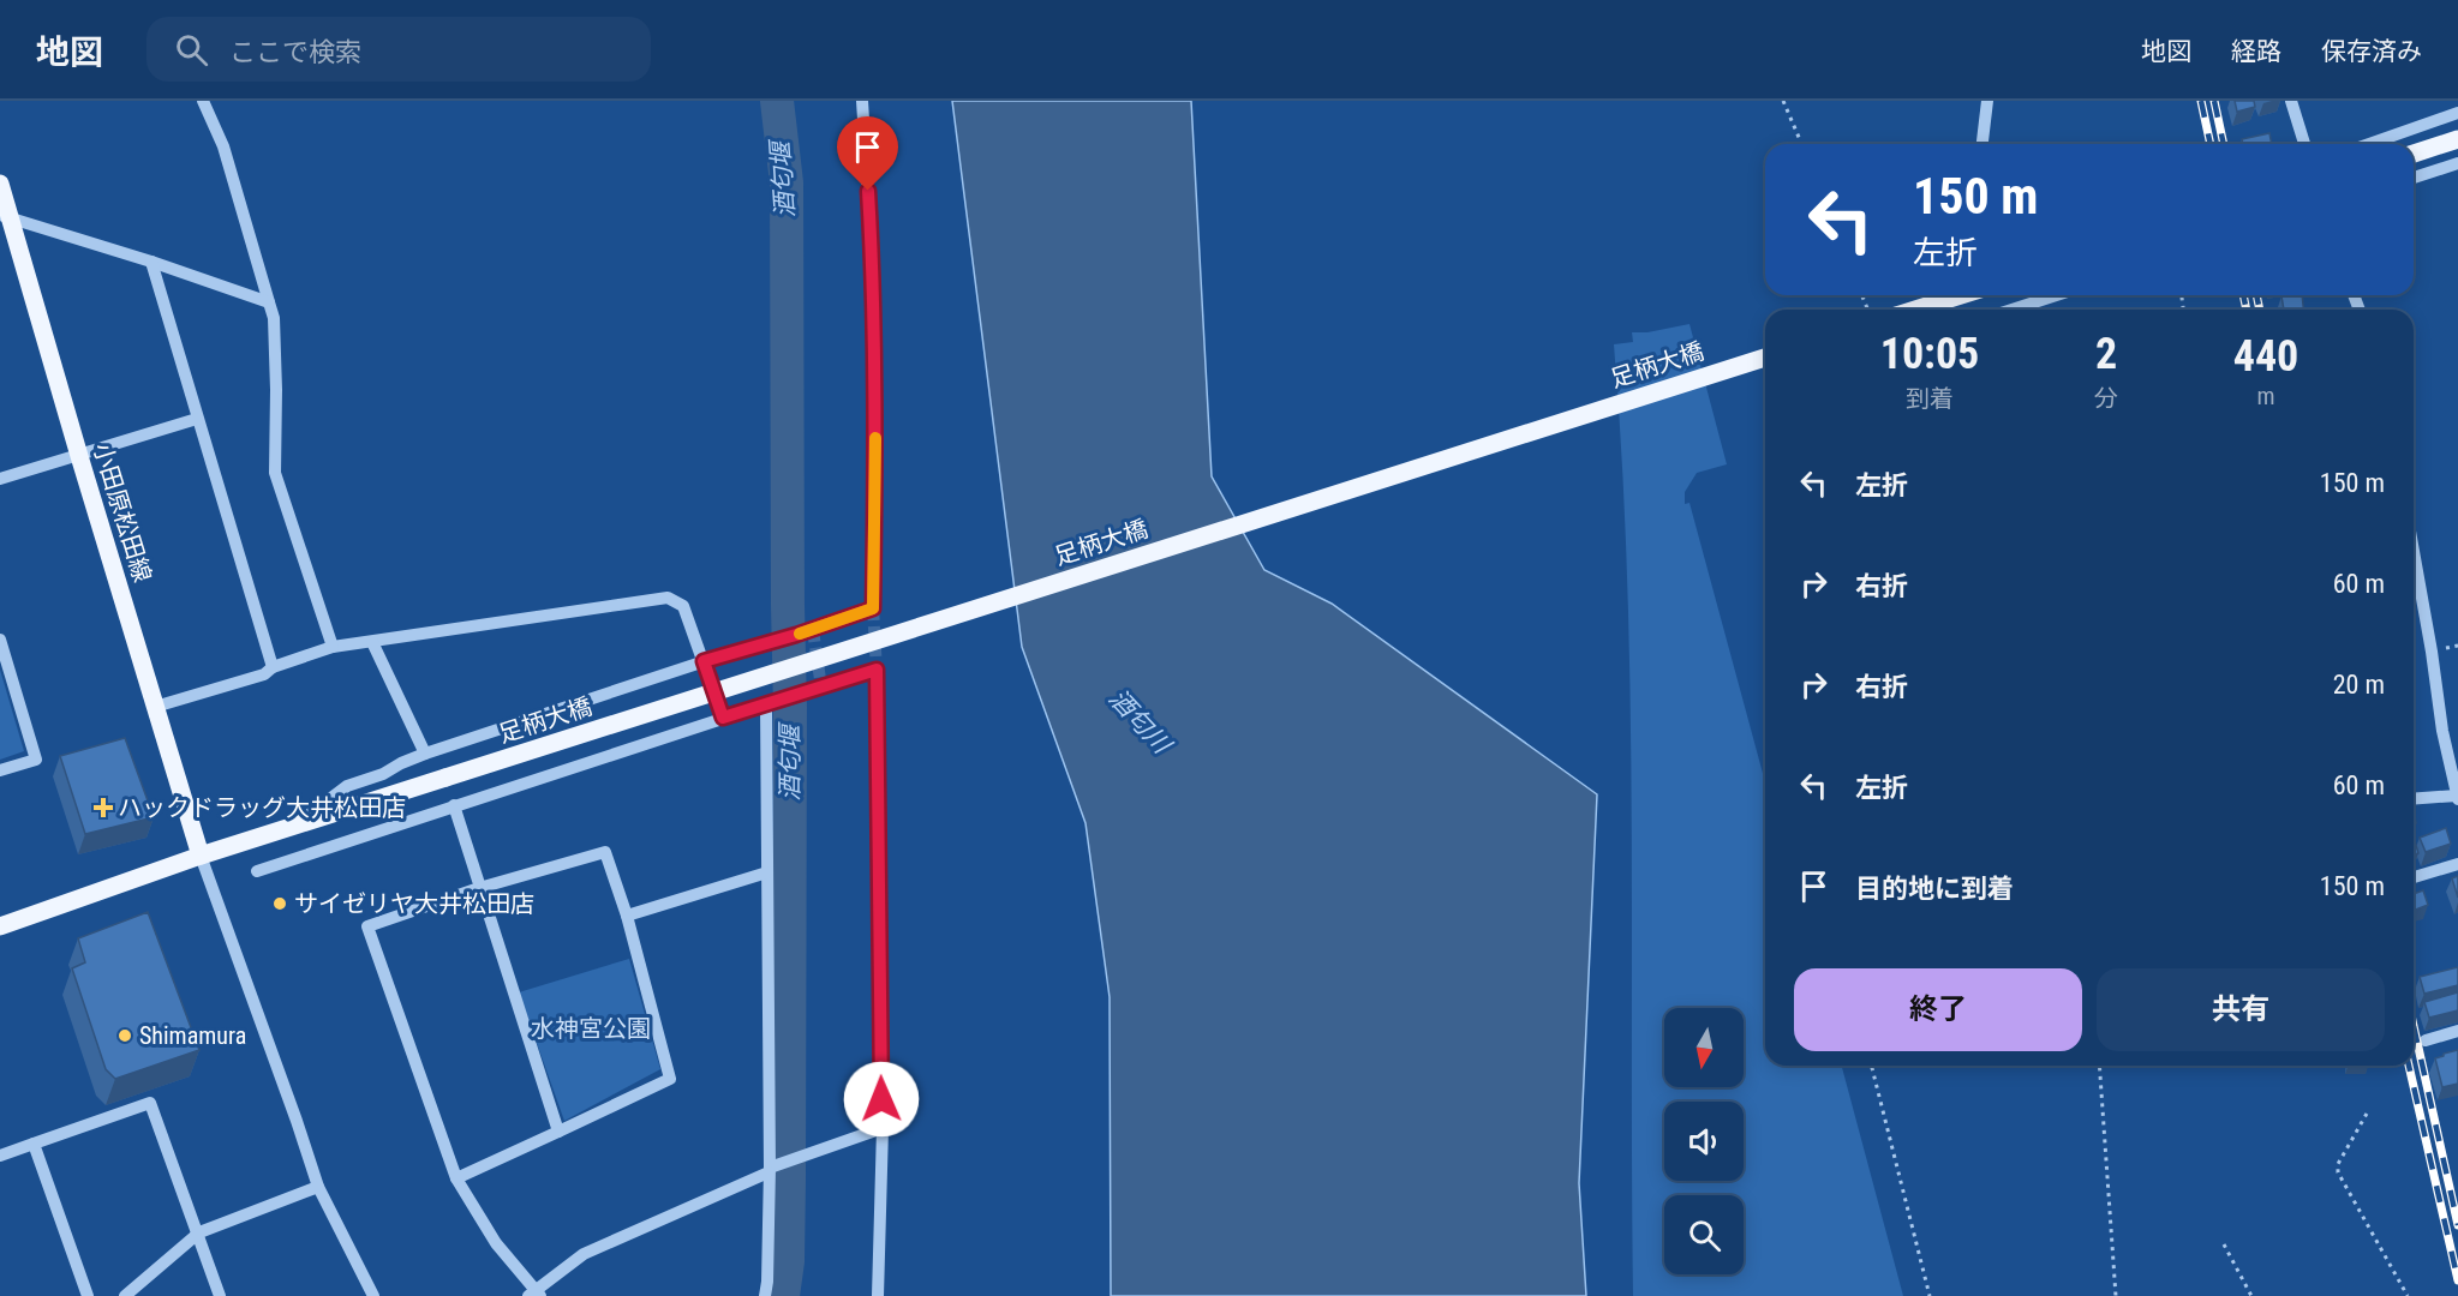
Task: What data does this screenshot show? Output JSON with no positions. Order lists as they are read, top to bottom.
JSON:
{
  "streets": {
    "main road": ["足柄大橋", "小田原松田線"]
  },
  "crossings": [
    ["足柄大橋", "小田原松田線"]
  ],
  "water": ["酒匂堰", "酒匂川"],
  "parks": ["水神宮公園"],
  "places": {
    "health": ["ハックドラッグ大井松田店"],
    "other": ["サイゼリヤ大井松田店", "Shimamura"]
  },
  "north": "bottom",
  "page": {
    "header": "地図",
    "search": "ここで検索",
    "nav": ["地図", "経路", "保存済み"],
    "turn": ["150 m", "左折"],
    "eta": [
      "10:05",
      "到着",
      "2",
      "分",
      "440",
      "m"
    ],
    "list": [
      {
        "name": "左折",
        "value": "150 m"
      },
      {
        "name": "右折",
        "value": "60 m"
      },
      {
        "name": "右折",
        "value": "20 m"
      },
      {
        "name": "左折",
        "value": "60 m"
      },
      {
        "name": "目的地に到着",
        "value": "150 m"
      }
    ],
    "buttons": ["終了", "共有"]
  }
}
